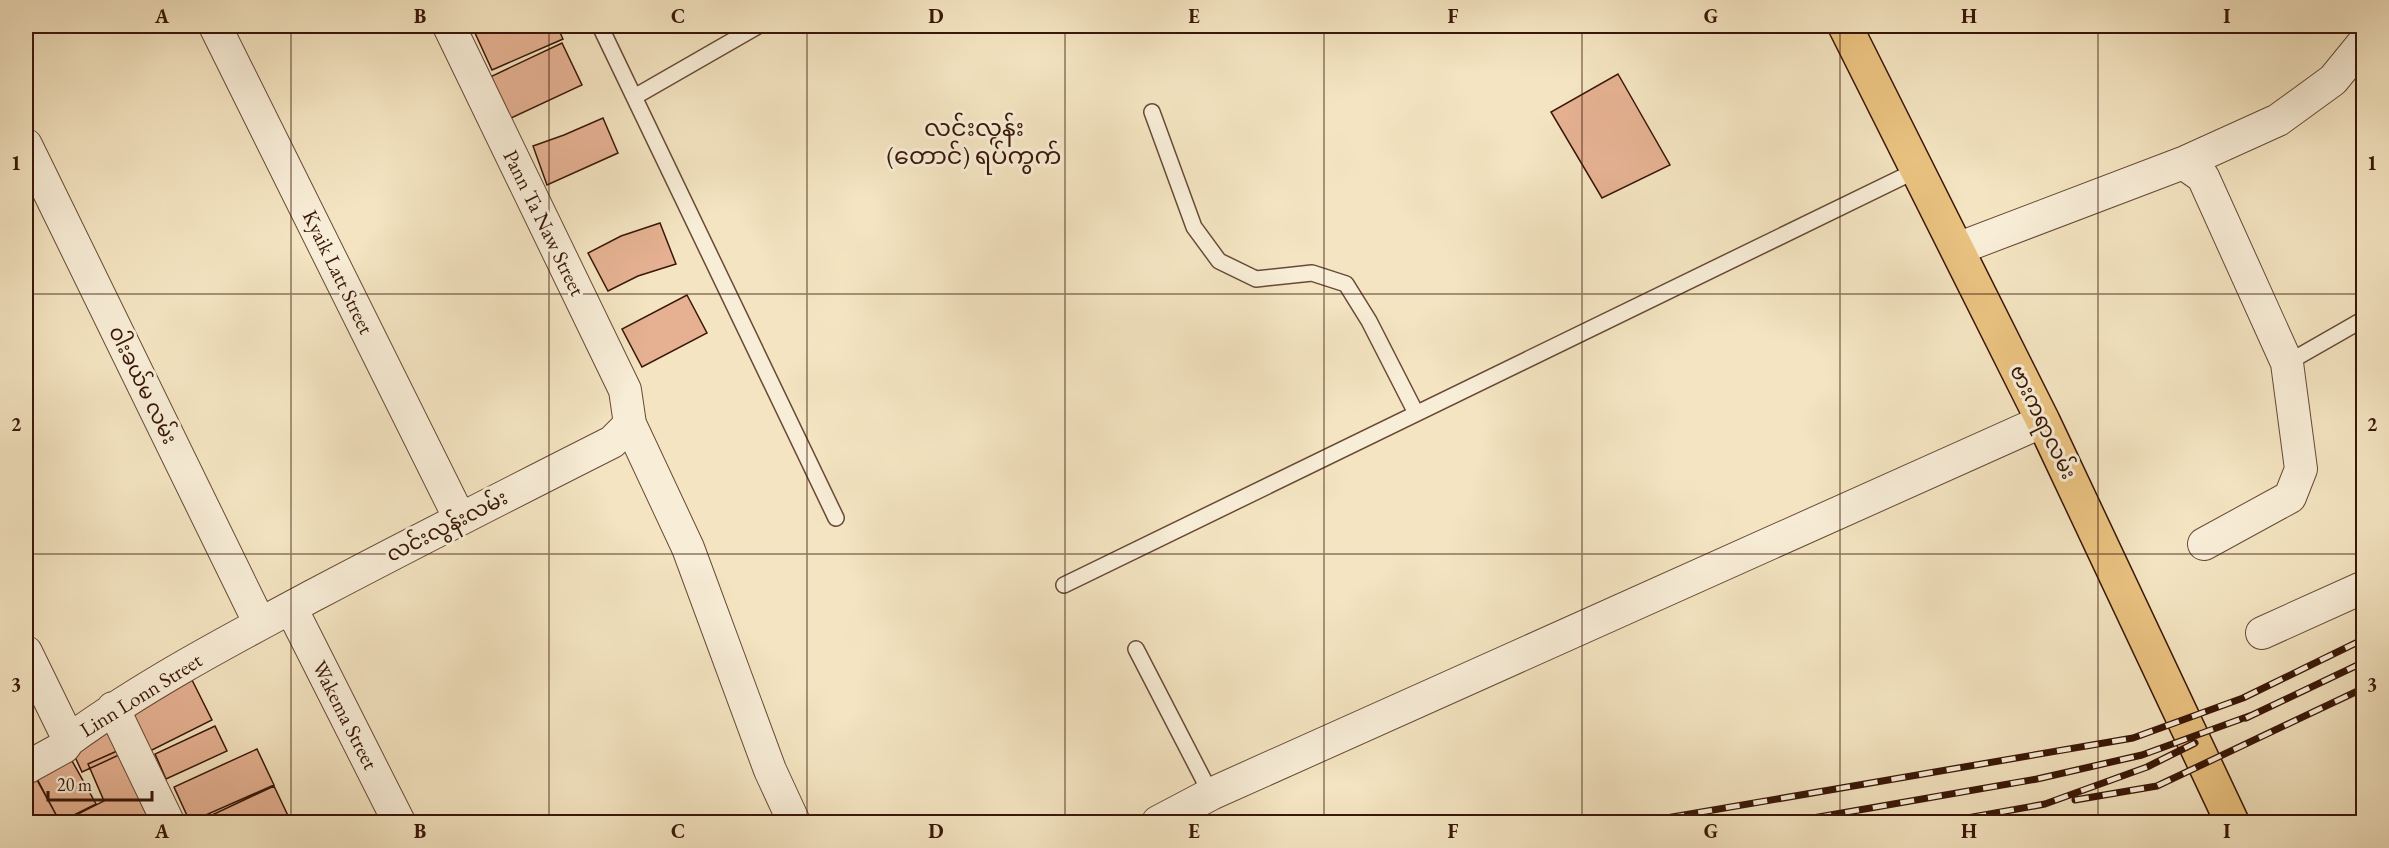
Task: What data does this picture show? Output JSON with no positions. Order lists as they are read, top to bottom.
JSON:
{
  "streets": {
    "main road": ["ဗားကရာလမ်း"],
    "street": [
      "Pann Ta Naw Street",
      "Kyaik Latt Street",
      "ဝါးခယ်မ လမ်း",
      "လင်းလွန်းလမ်း",
      "Linn Lonn Street",
      "Wakema Street"
    ]
  },
  "crossings": [
    ["Pann Ta Naw Street", "လင်းလွန်းလမ်း"],
    ["Kyaik Latt Street", "လင်းလွန်းလမ်း"],
    ["ဝါးခယ်မ လမ်း", "လင်းလွန်းလမ်း"],
    ["ဝါးခယ်မ လမ်း", "Linn Lonn Street"],
    ["လင်းလွန်းလမ်း", "Linn Lonn Street"],
    ["လင်းလွန်းလမ်း", "Wakema Street"]
  ],
  "districts": ["လင်းလွန်း (တောင်) ရပ်ကွက်"],
  "scale_bar": "20 m",
  "grid": {
    "columns": [
      "A",
      "B",
      "C",
      "D",
      "E",
      "F",
      "G",
      "H",
      "I"
    ],
    "rows": ["1", "2", "3"]
  }
}
